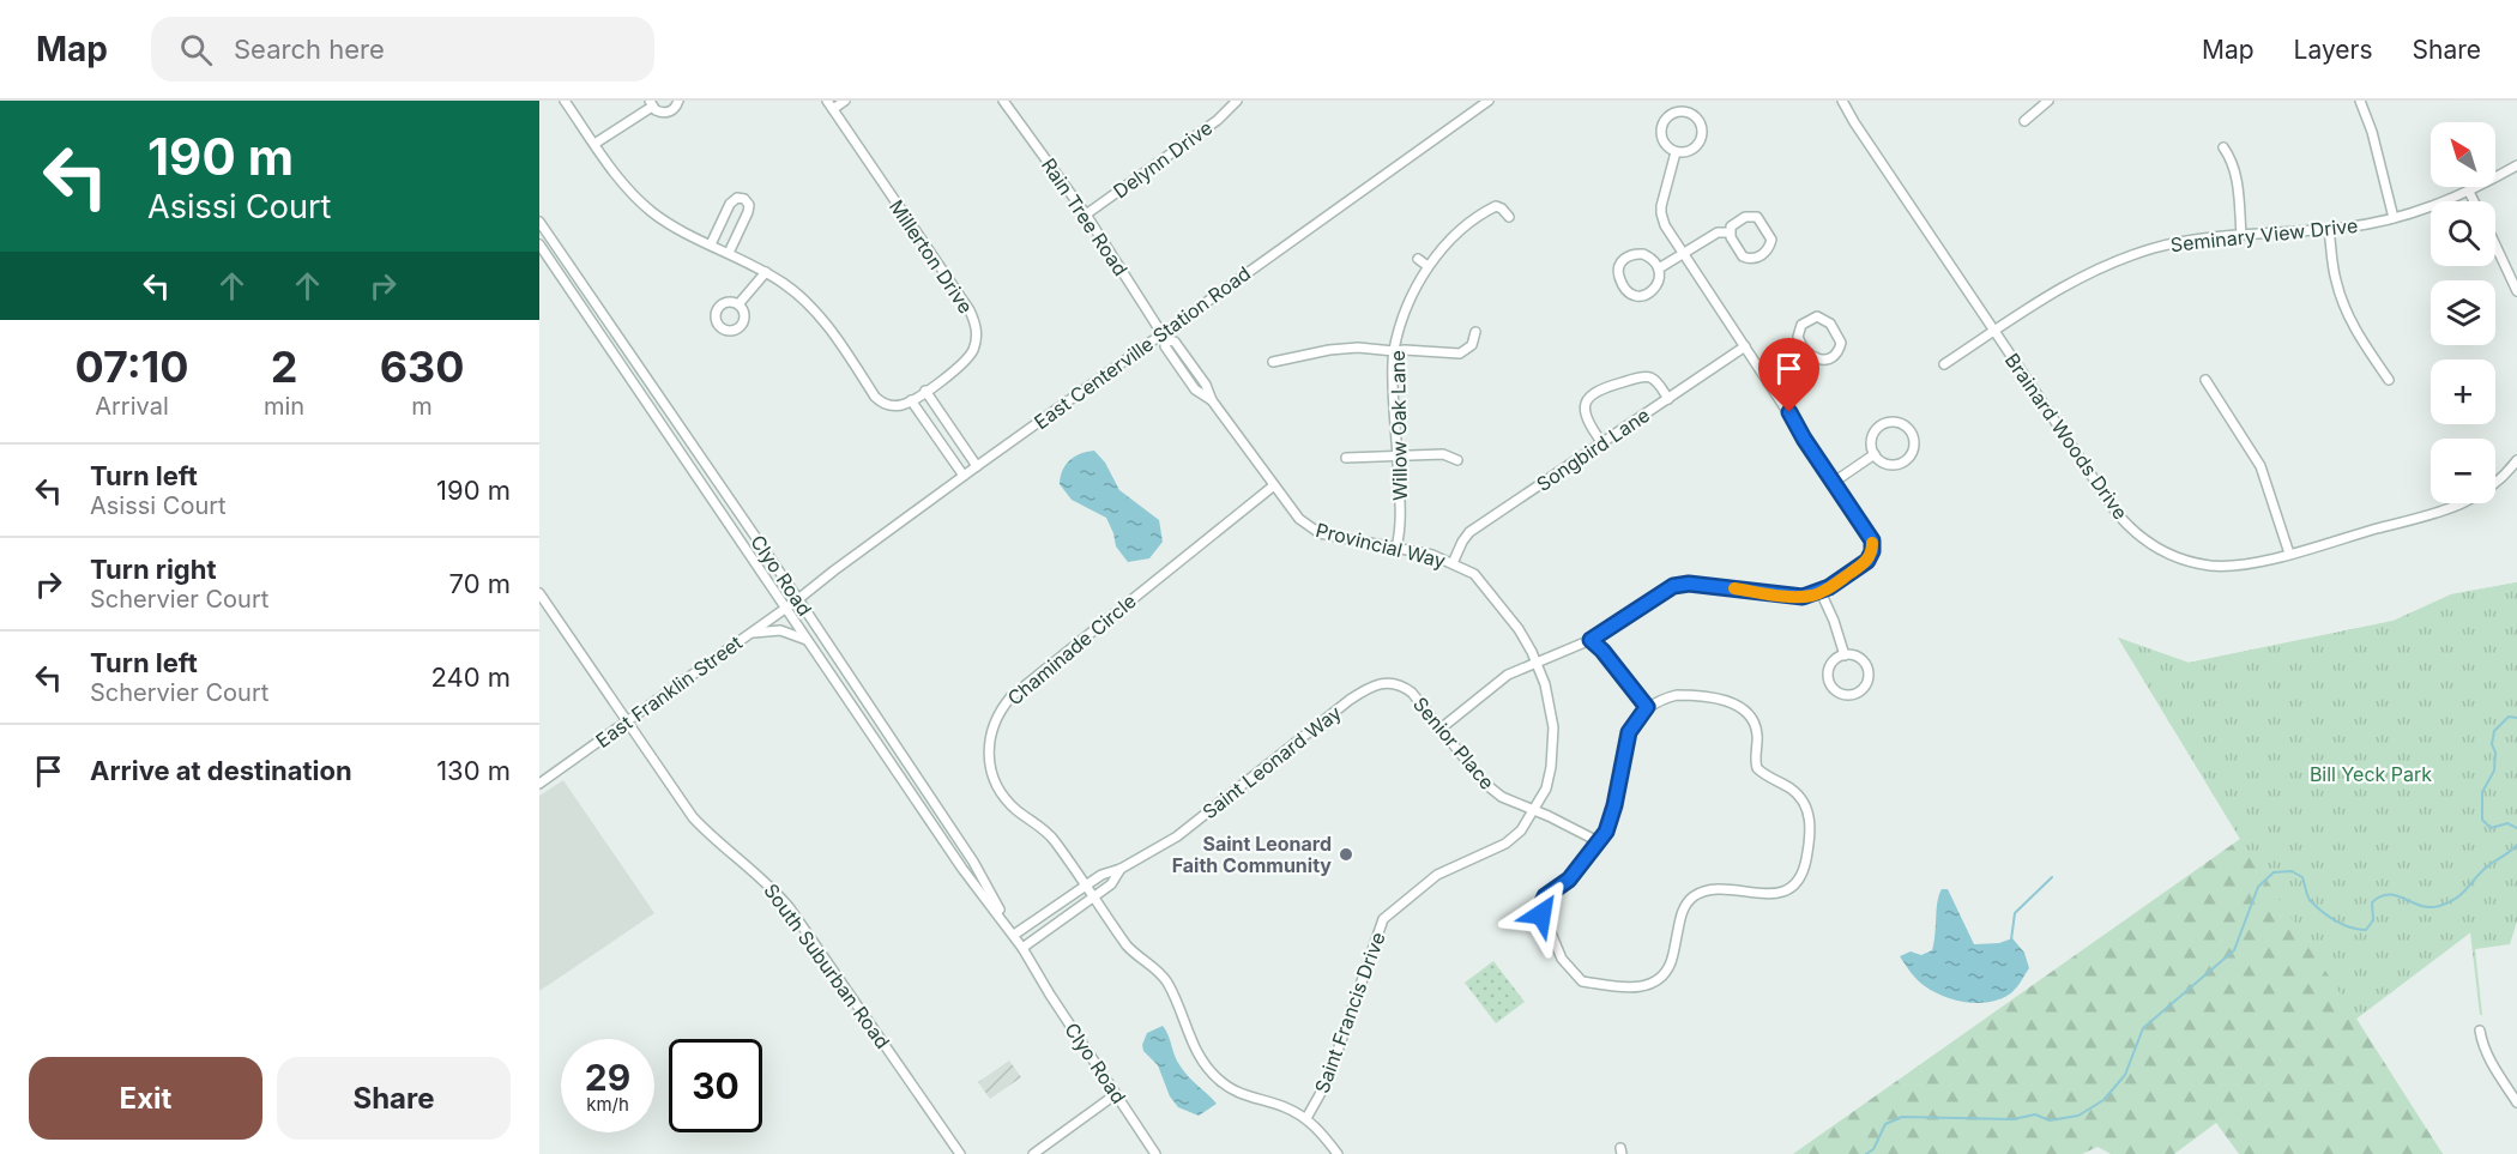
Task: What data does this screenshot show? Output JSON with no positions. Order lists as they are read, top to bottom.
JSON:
{
  "streets": {
    "street": [
      "Delynn Drive",
      "Rain Tree Road",
      "Seminary View Drive",
      "Millerton Drive",
      "East Centerville Station Road",
      "Willow Oak Lane",
      "Brainard Woods Drive",
      "Songbird Lane",
      "Provincial Way",
      "Clyo Road",
      "Chaminade Circle",
      "East Franklin Street",
      "Senior Place",
      "Saint Leonard Way",
      "South Suburban Road",
      "Saint Francis Drive"
    ]
  },
  "crossings": [
    ["Delynn Drive", "Rain Tree Road"],
    ["Rain Tree Road", "East Centerville Station Road"],
    ["Rain Tree Road", "Provincial Way"],
    ["Seminary View Drive", "Brainard Woods Drive"],
    ["East Centerville Station Road", "Provincial Way"],
    ["East Centerville Station Road", "Clyo Road"],
    ["East Centerville Station Road", "East Franklin Street"],
    ["Willow Oak Lane", "Provincial Way"],
    ["Songbird Lane", "Provincial Way"],
    ["Provincial Way", "Chaminade Circle"],
    ["Provincial Way", "Senior Place"],
    ["Provincial Way", "Saint Francis Drive"],
    ["Clyo Road", "East Franklin Street"],
    ["Clyo Road", "Saint Leonard Way"],
    ["Chaminade Circle", "Saint Leonard Way"],
    ["Chaminade Circle", "Saint Francis Drive"],
    ["East Franklin Street", "South Suburban Road"],
    ["Senior Place", "Saint Leonard Way"],
    ["Senior Place", "Saint Francis Drive"]
  ],
  "parks": ["Bill Yeck Park"],
  "places": ["Saint Leonard Faith Community"],
  "north": "top left",
  "page": {
    "header": "Map",
    "search": "Search here",
    "nav": ["Map", "Layers", "Share"],
    "turn": ["190 m", "Asissi Court"],
    "map_buttons": ["+", "−"],
    "eta": [
      "07:10",
      "Arrival",
      "2",
      "min",
      "630",
      "m"
    ],
    "list": [
      {
        "name": "Turn left",
        "note": "Asissi Court",
        "value": "190 m"
      },
      {
        "name": "Turn right",
        "note": "Schervier Court",
        "value": "70 m"
      },
      {
        "name": "Turn left",
        "note": "Schervier Court",
        "value": "240 m"
      },
      {
        "name": "Arrive at destination",
        "value": "130 m"
      }
    ],
    "speed": "29 km/h",
    "limit": "30",
    "buttons": ["Exit", "Share"]
  }
}
